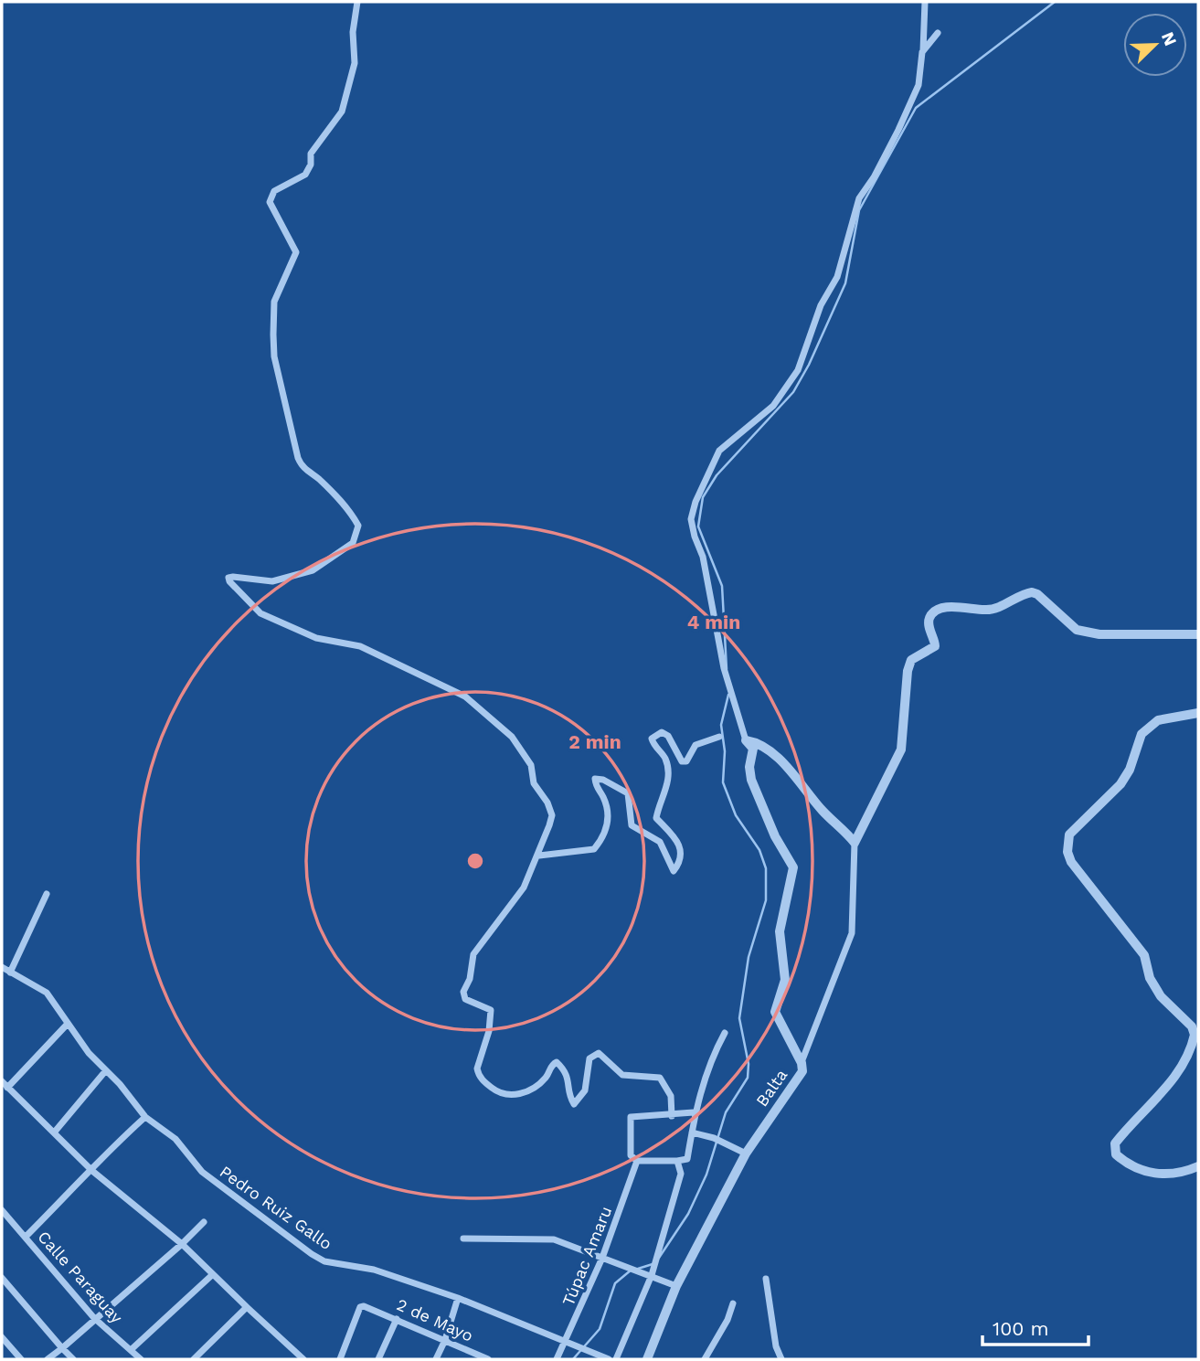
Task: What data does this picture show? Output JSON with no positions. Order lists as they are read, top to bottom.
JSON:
{
  "streets": {
    "street": [
      "Balta",
      "Pedro Ruiz Gallo",
      "Túpac Amaru",
      "Calle Paraguay",
      "2 de Mayo"
    ]
  },
  "crossings": [
    ["Pedro Ruiz Gallo", "Túpac Amaru"]
  ],
  "scale_bar": "100 m",
  "north": "top right",
  "rings": ["4 min", "2 min"]
}
